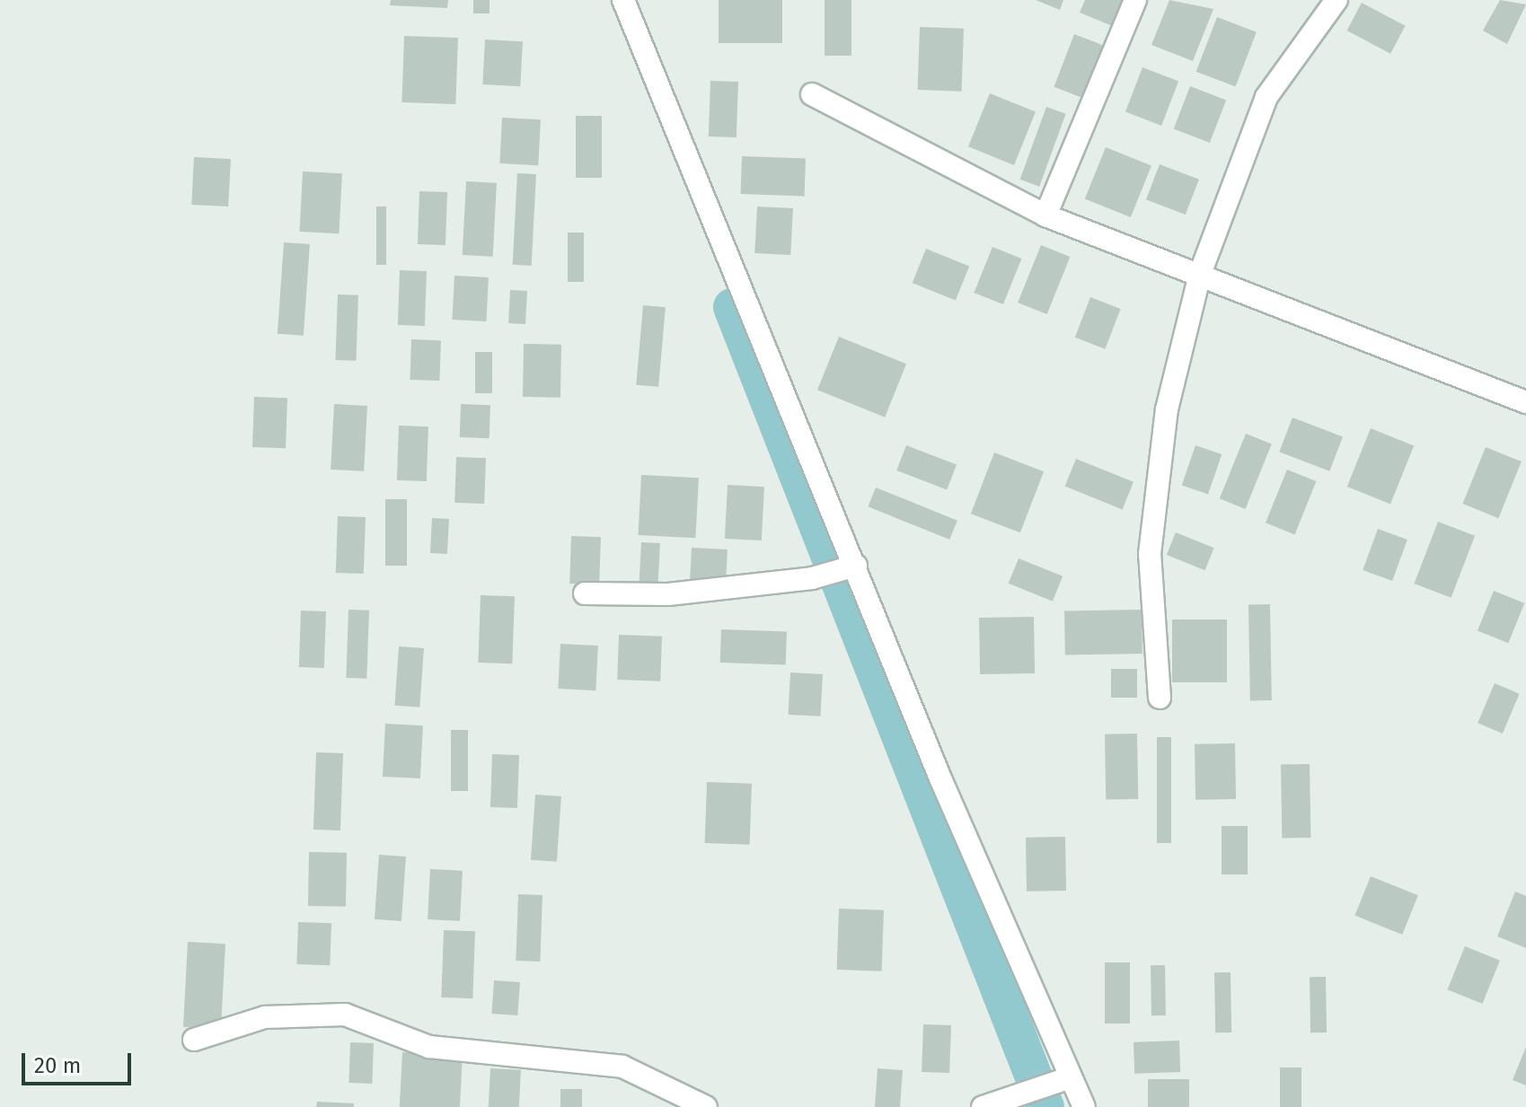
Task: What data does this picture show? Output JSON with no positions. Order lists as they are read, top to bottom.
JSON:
{
  "scale_bar": "20 m"
}
